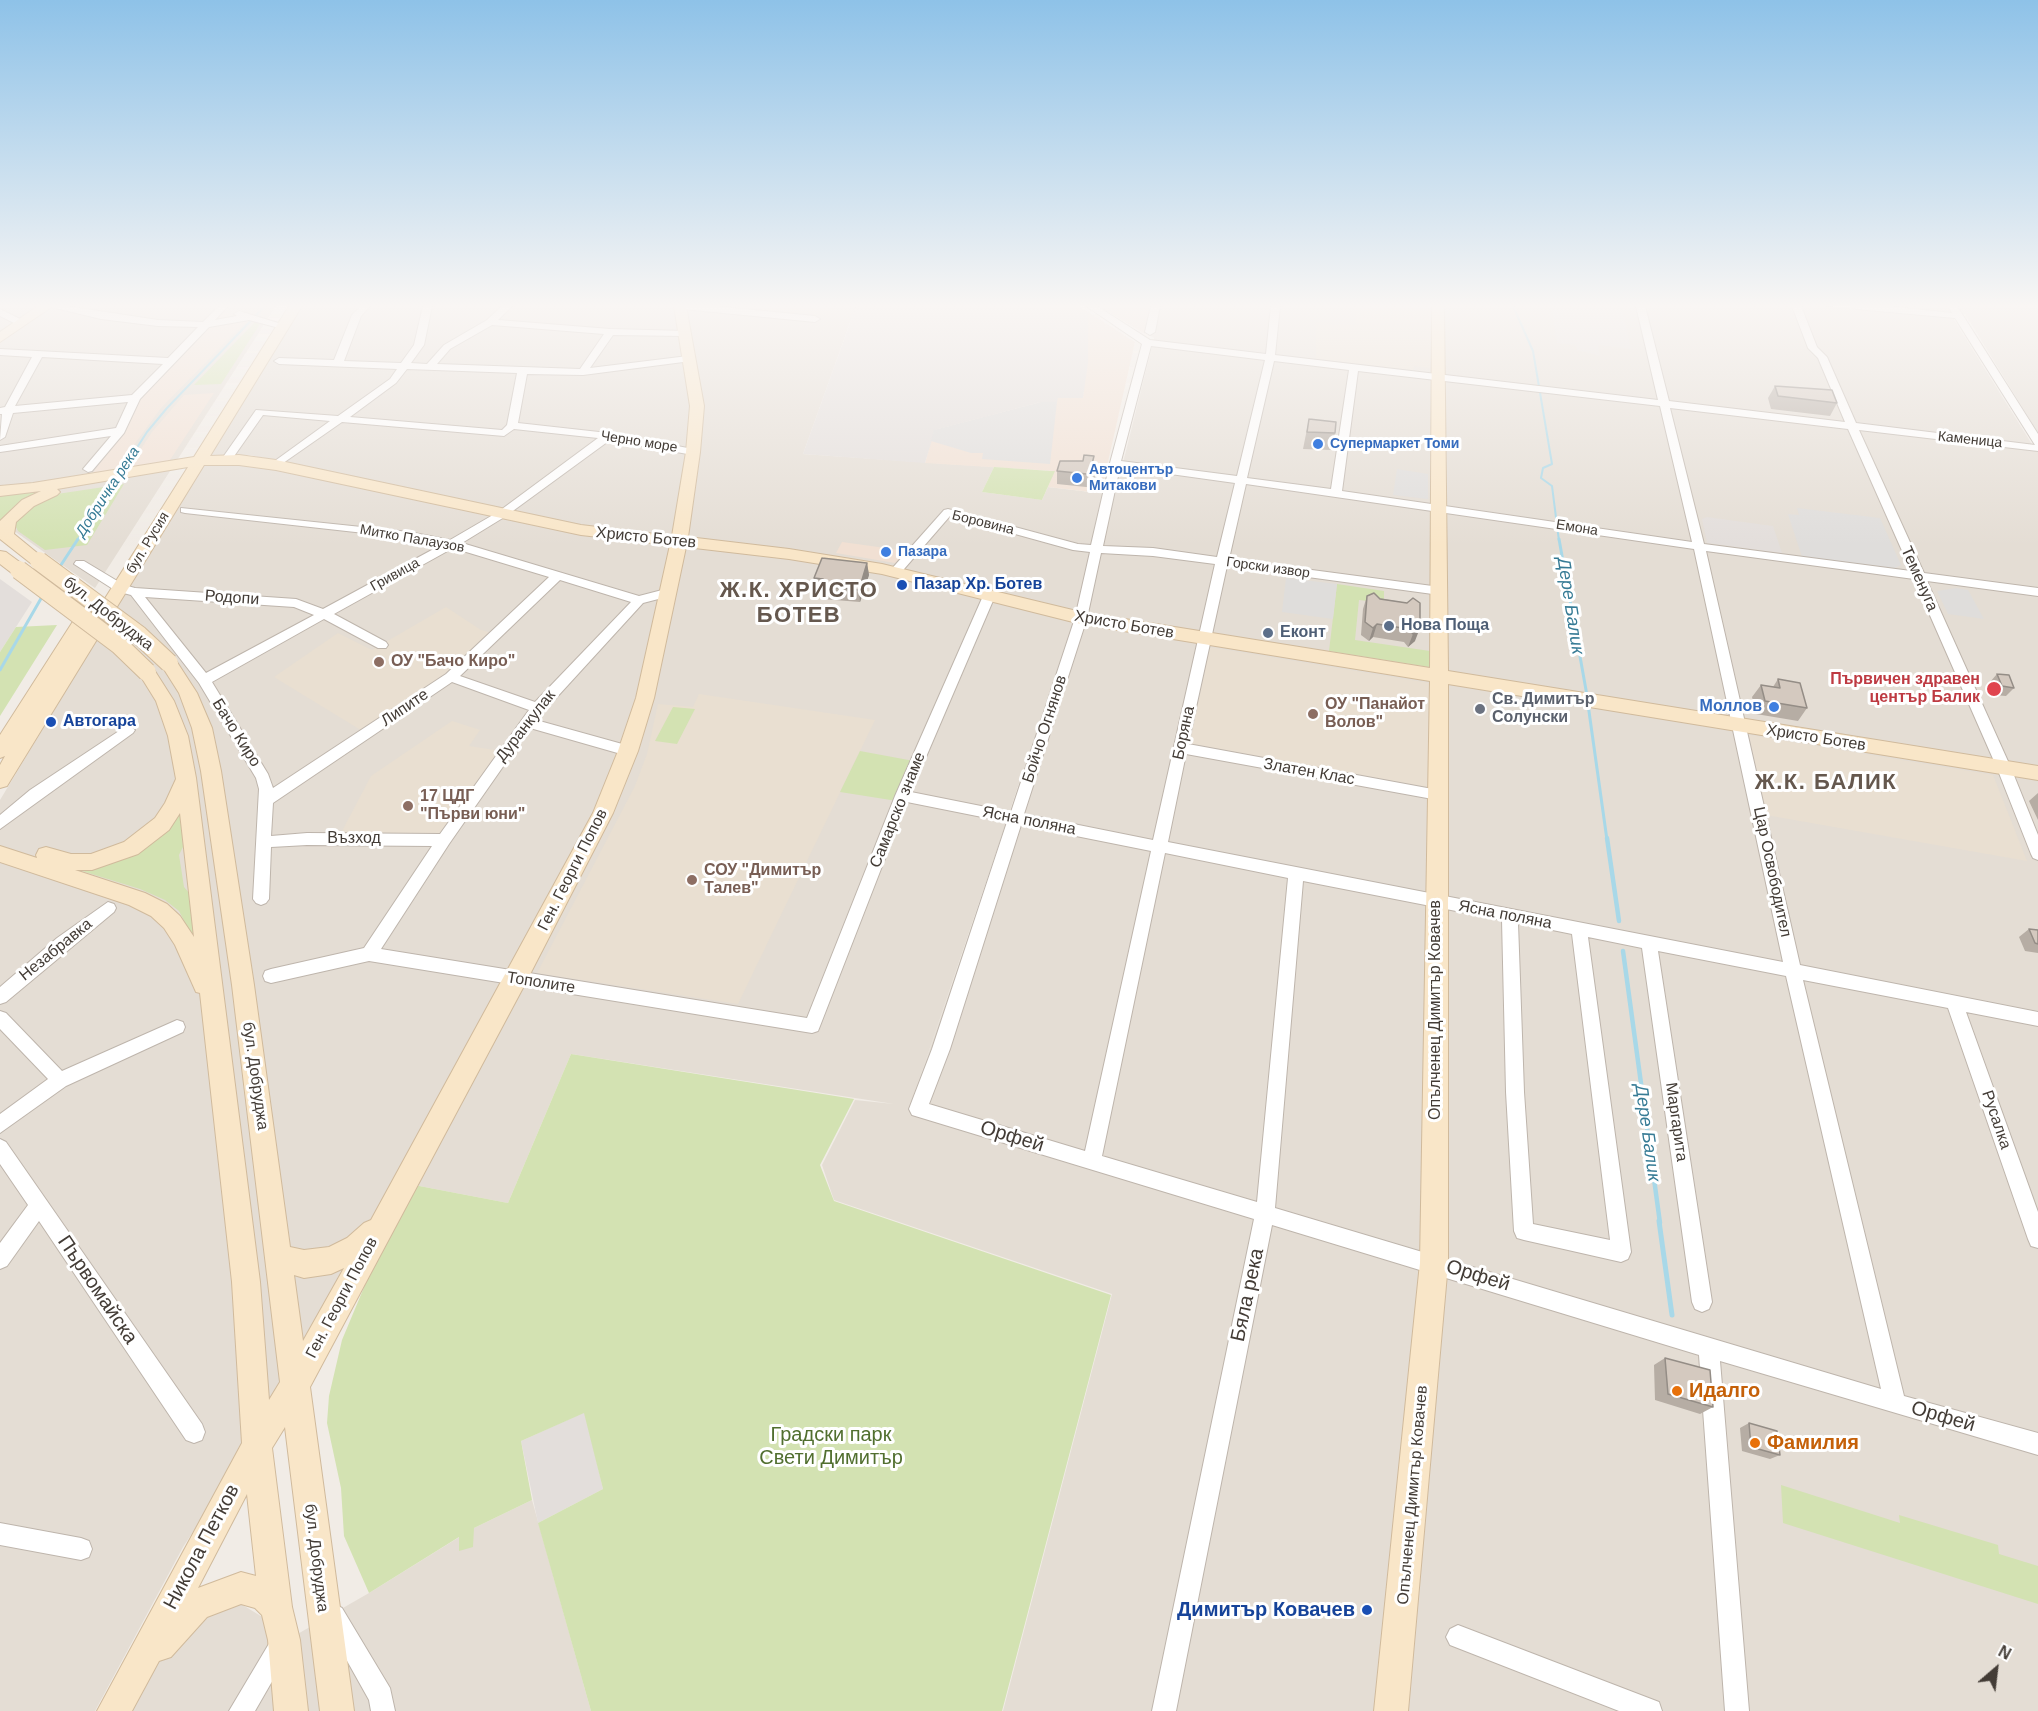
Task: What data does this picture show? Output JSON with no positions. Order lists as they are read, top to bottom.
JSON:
{
  "streets": {
    "street": [
      "Каменица",
      "Черно море",
      "Боровина",
      "Емона",
      "Христо Ботев",
      "Митко Палаузов",
      "бул. Русия",
      "Горски извор",
      "Гривица",
      "Теменуга",
      "Родопи",
      "бул. Добруджа",
      "Липите",
      "Дуранкулак",
      "Бойчо Огнянов",
      "Бачо Киро",
      "Боряна",
      "Златен Клас",
      "Самарско знаме",
      "Ясна поляна",
      "Възход",
      "Ген. Георги Попов",
      "Цар Освободител",
      "Незабравка",
      "Тополите",
      "Опълченец Димитър Ковачев",
      "Русалка",
      "Маргарита",
      "Орфей",
      "Първомайска",
      "Бяла река",
      "Никола Петков"
    ]
  },
  "crossings": [
    ["Каменица", "Теменуга"],
    ["Каменица", "Цар Освободител"],
    ["Черно море", "Христо Ботев"],
    ["Черно море", "Гривица"],
    ["Черно море", "Ген. Георги Попов"],
    ["Боровина", "Христо Ботев"],
    ["Боровина", "Горски извор"],
    ["Боровина", "Бойчо Огнянов"],
    ["Емона", "Теменуга"],
    ["Емона", "Бойчо Огнянов"],
    ["Емона", "Боряна"],
    ["Емона", "Цар Освободител"],
    ["Емона", "Опълченец Димитър Ковачев"],
    ["Христо Ботев", "бул. Русия"],
    ["Христо Ботев", "Гривица"],
    ["Христо Ботев", "Теменуга"],
    ["Христо Ботев", "Бойчо Огнянов"],
    ["Христо Ботев", "Боряна"],
    ["Христо Ботев", "Самарско знаме"],
    ["Христо Ботев", "Ген. Георги Попов"],
    ["Христо Ботев", "Цар Освободител"],
    ["Христо Ботев", "Опълченец Димитър Ковачев"],
    ["Митко Палаузов", "Гривица"],
    ["Митко Палаузов", "Липите"],
    ["Митко Палаузов", "Дуранкулак"],
    ["бул. Русия", "Родопи"],
    ["бул. Русия", "Бачо Киро"],
    ["Горски извор", "Бойчо Огнянов"],
    ["Горски извор", "Боряна"],
    ["Горски извор", "Опълченец Димитър Ковачев"],
    ["Гривица", "Родопи"],
    ["Гривица", "Бачо Киро"],
    ["Родопи", "Бачо Киро"],
    ["бул. Добруджа", "Ген. Георги Попов"],
    ["бул. Добруджа", "Никола Петков"],
    ["Липите", "Бачо Киро"],
    ["Дуранкулак", "Възход"],
    ["Дуранкулак", "Тополите"],
    ["Бойчо Огнянов", "Ясна поляна"],
    ["Бойчо Огнянов", "Орфей"],
    ["Бачо Киро", "Възход"],
    ["Боряна", "Златен Клас"],
    ["Боряна", "Ясна поляна"],
    ["Боряна", "Орфей"],
    ["Златен Клас", "Опълченец Димитър Ковачев"],
    ["Самарско знаме", "Ясна поляна"],
    ["Самарско знаме", "Тополите"],
    ["Ясна поляна", "Цар Освободител"],
    ["Ясна поляна", "Опълченец Димитър Ковачев"],
    ["Ясна поляна", "Русалка"],
    ["Ясна поляна", "Маргарита"],
    ["Ясна поляна", "Бяла река"],
    ["Ген. Георги Попов", "Тополите"],
    ["Ген. Георги Попов", "Никола Петков"],
    ["Цар Освободител", "Орфей"],
    ["Опълченец Димитър Ковачев", "Орфей"],
    ["Орфей", "Бяла река"]
  ],
  "districts": ["Ж.К. ХРИСТО БОТЕВ", "Ж.К. БАЛИК"],
  "water": ["Добричка река", "Дере Балик"],
  "parks": ["Градски парк Свети Димитър"],
  "places": [
    "Супермаркет Томи",
    "Автоцентър Митакови",
    "Пазара",
    "Пазар Хр. Ботев",
    "Нова Поща",
    "Еконт",
    "ОУ \"Бачо Киро\"",
    "Първичен здравен център Балик",
    "Моллов",
    "Св. Димитър Солунски",
    "ОУ \"Панайот Волов\"",
    "Aвтогара",
    "17 ЦДГ \"Първи юни\"",
    "СОУ \"Димитър Талев\"",
    "Идалго",
    "Фамилия",
    "Димитър Ковачев"
  ],
  "north": "top right"
}
